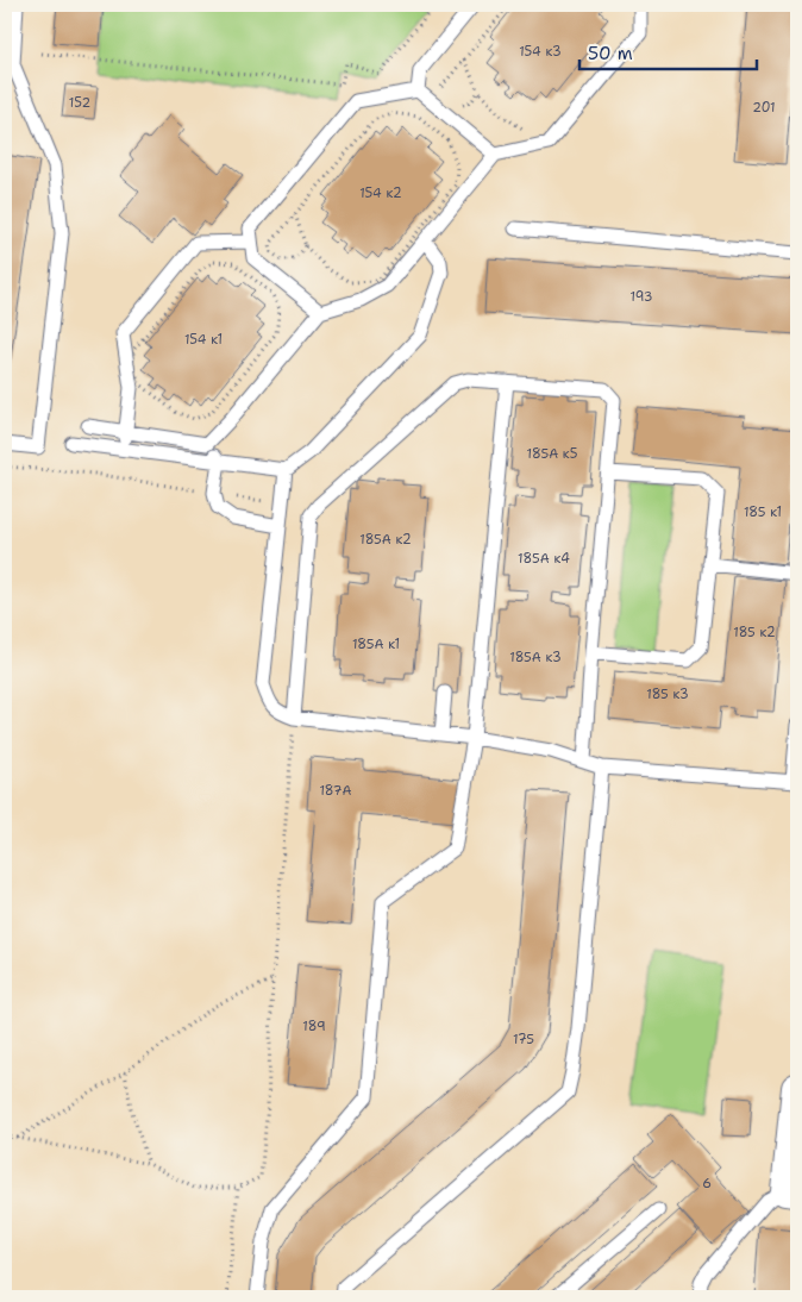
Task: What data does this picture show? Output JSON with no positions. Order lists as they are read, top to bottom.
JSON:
{
  "house_numbers": [
    "154 к3",
    "152",
    "201",
    "154 к2",
    "193",
    "154 к1",
    "185А к5",
    "185 к1",
    "185А к2",
    "185А к4",
    "185 к2",
    "185А к1",
    "185А к3",
    "185 к3",
    "187А",
    "189",
    "175",
    "6"
  ],
  "scale_bar": "50 m"
}
